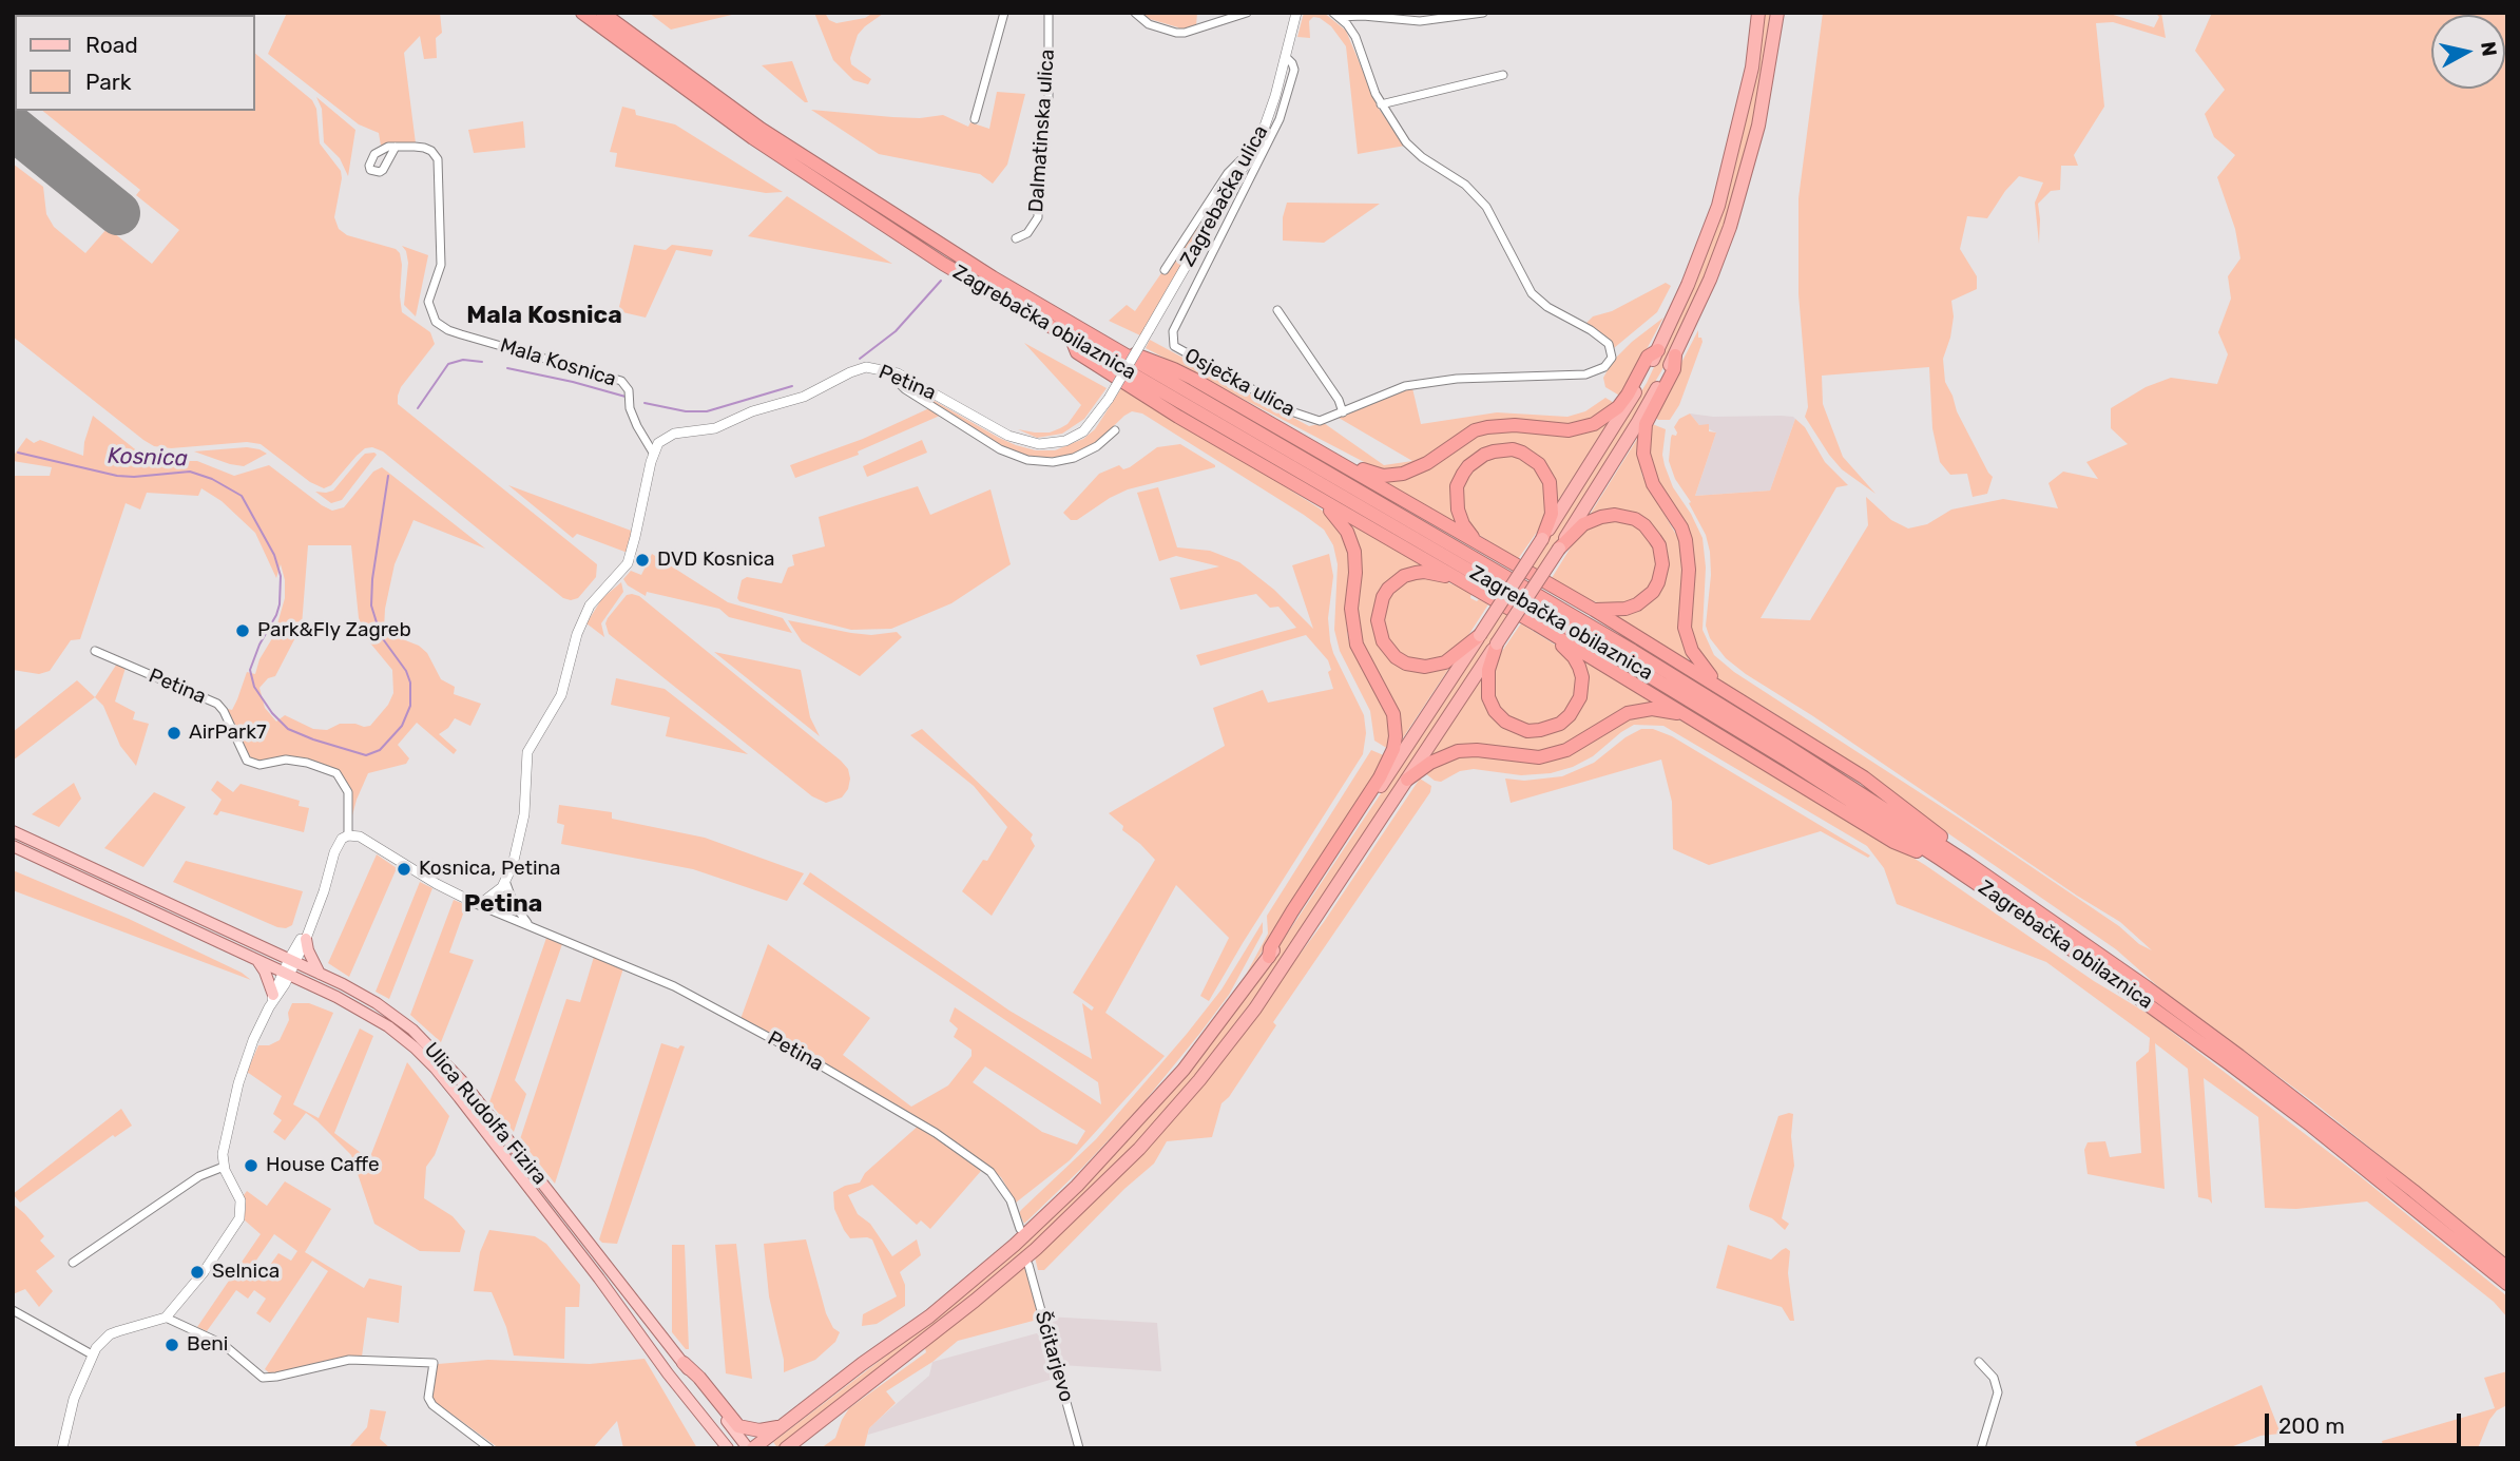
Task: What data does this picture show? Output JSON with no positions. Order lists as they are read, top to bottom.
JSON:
{
  "streets": {
    "highway": ["Zagrebačka obilaznica"],
    "main road": ["Ulica Rudolfa Fizira"],
    "street": [
      "Dalmatinska ulica",
      "Zagrebačka ulica",
      "Mala Kosnica",
      "Petina",
      "Osječka ulica",
      "Šćitarjevo"
    ]
  },
  "crossings": [
    ["Zagrebačka ulica", "Petina"],
    ["Zagrebačka ulica", "Osječka ulica"],
    ["Mala Kosnica", "Petina"],
    ["Petina", "Ulica Rudolfa Fizira"]
  ],
  "districts": ["Mala Kosnica", "Petina"],
  "water": ["Kosnica"],
  "places": [
    "DVD Kosnica",
    "Park&Fly Zagreb",
    "AirPark7",
    "Kosnica, Petina",
    "House Caffe",
    "Selnica",
    "Beni"
  ],
  "legend": ["Road", "Park"],
  "scale_bar": "200 m",
  "north": "right"
}
